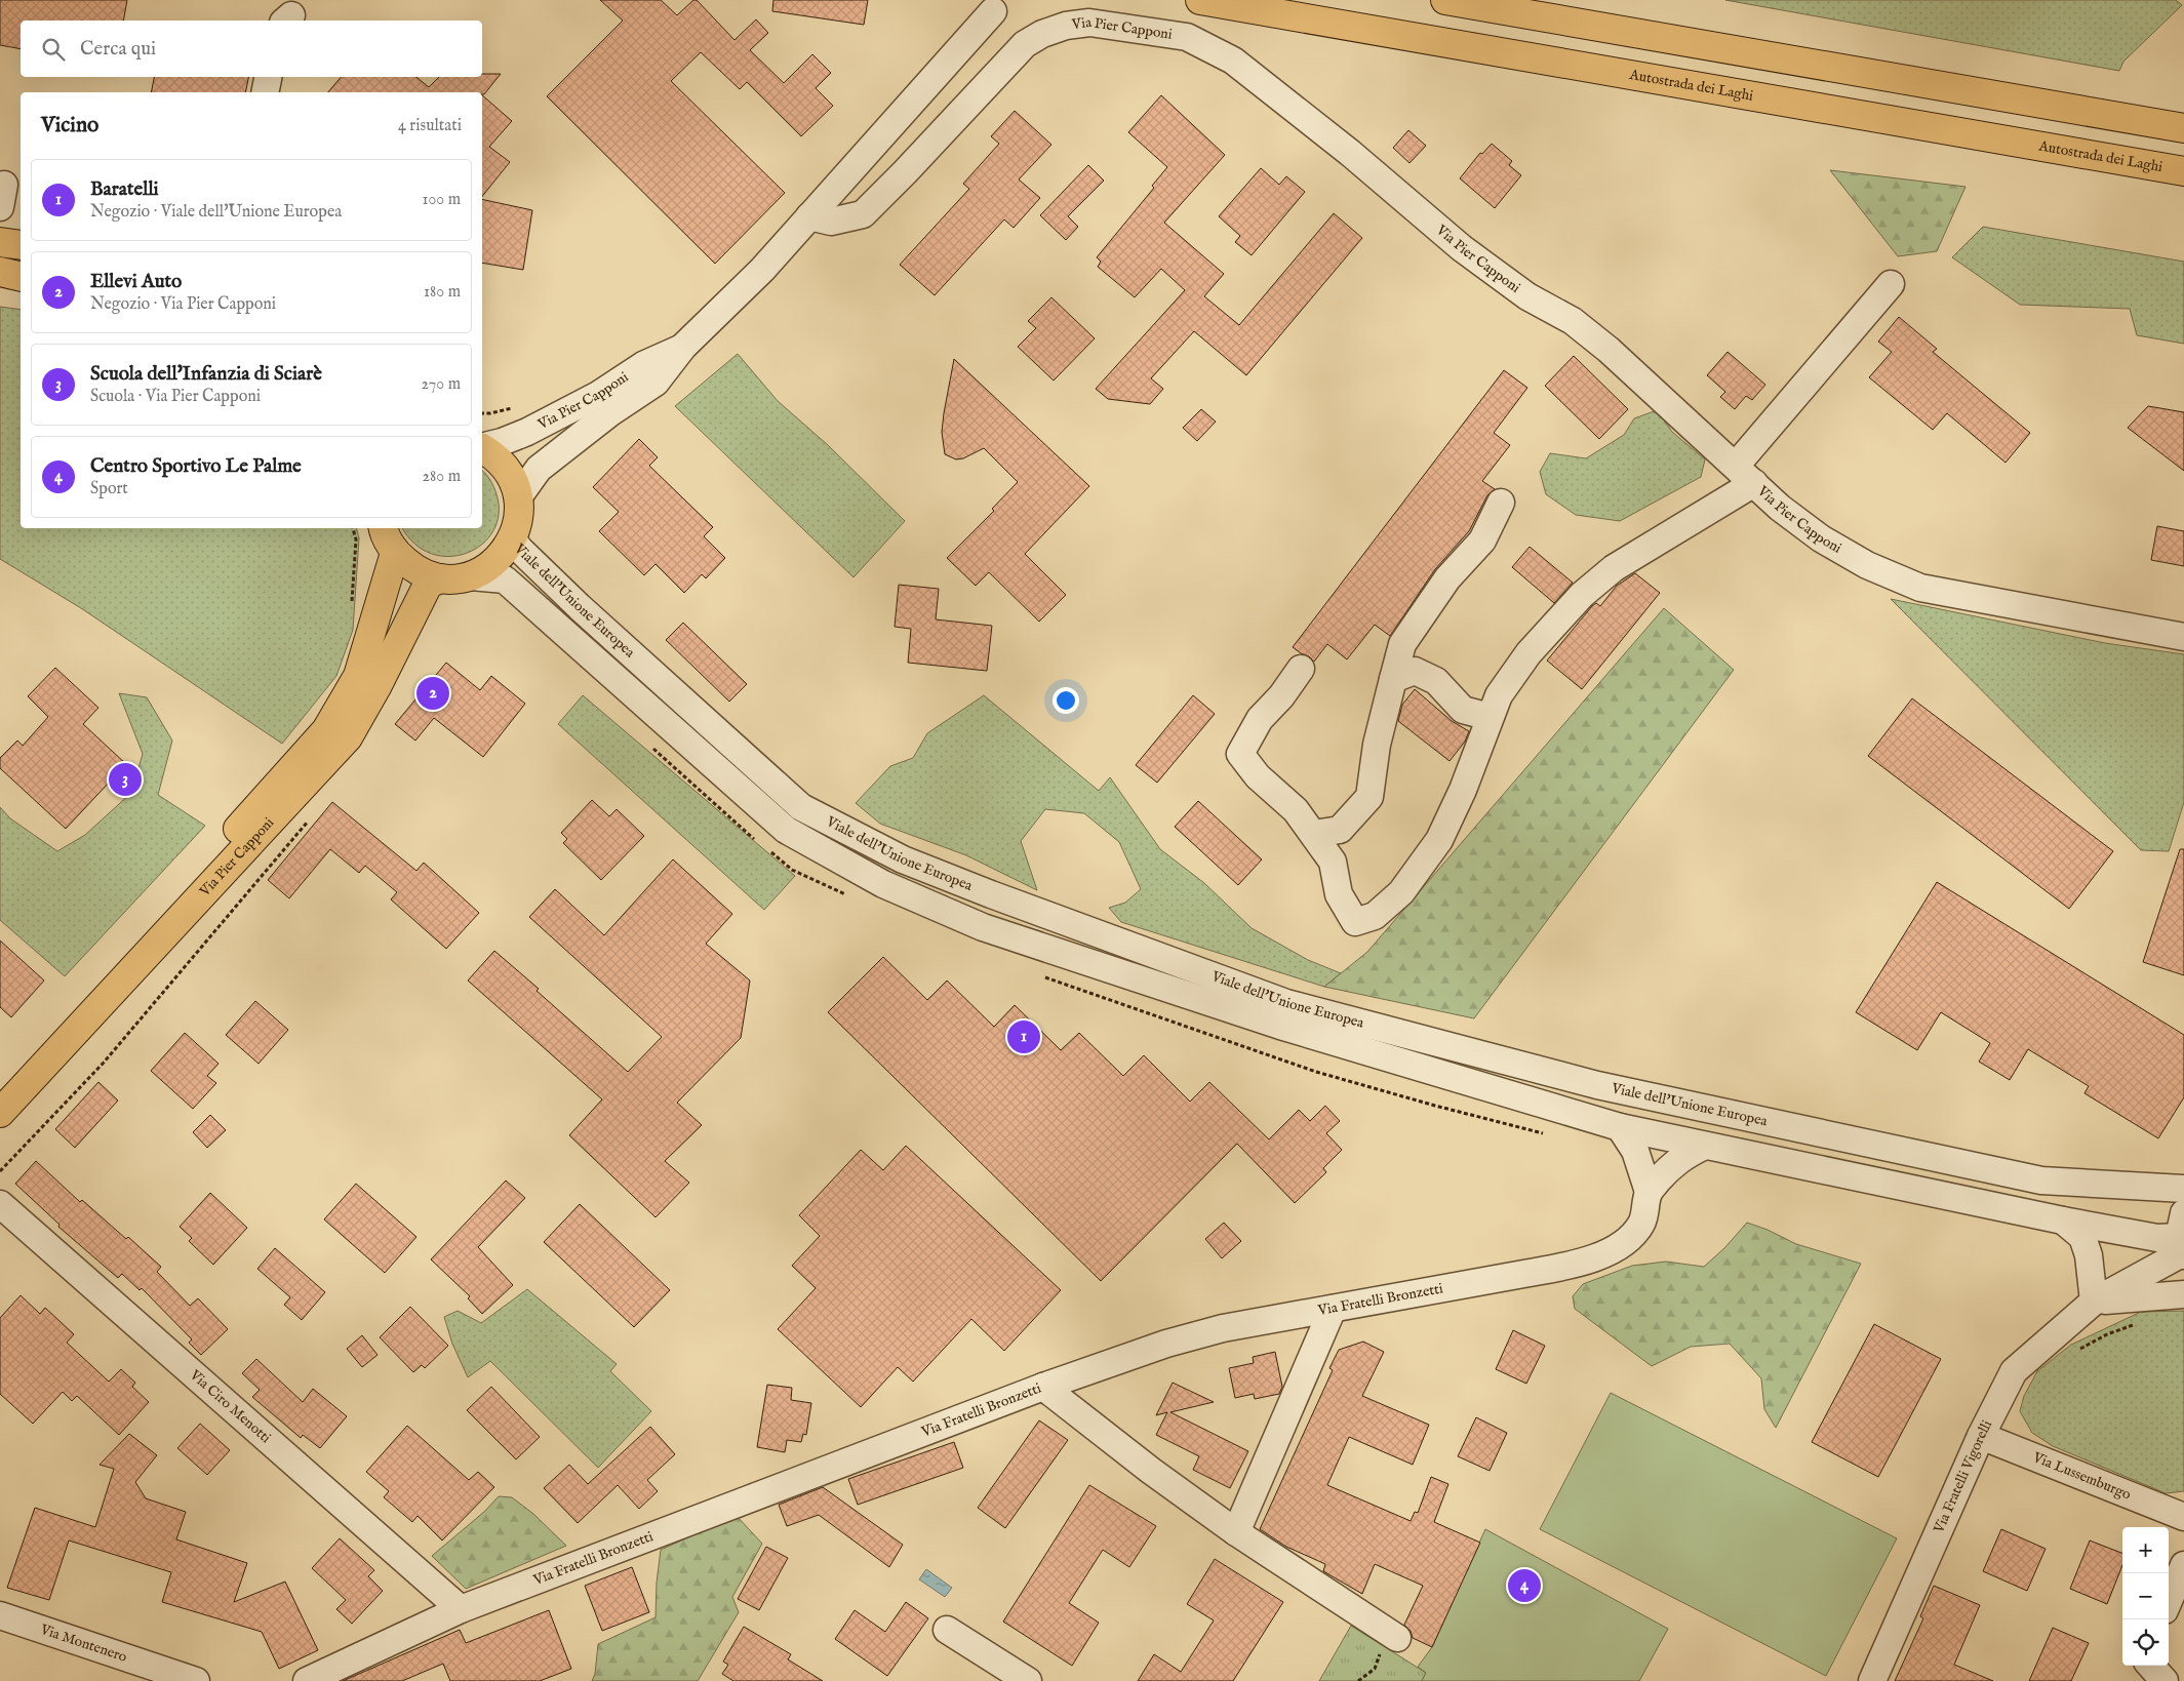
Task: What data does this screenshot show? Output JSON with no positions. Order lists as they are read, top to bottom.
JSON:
{
  "streets": {
    "main road": ["Via Pier Capponi", "Autostrada dei Laghi"],
    "street": [
      "Viale dell'Unione Europea",
      "Via Fratelli Bronzetti",
      "Via Ciro Menotti",
      "Via Fratelli Vigorelli",
      "Via Lussemburgo",
      "Via Montenero"
    ]
  },
  "crossings": [
    ["Viale dell'Unione Europea", "Via Fratelli Bronzetti"],
    ["Viale dell'Unione Europea", "Via Fratelli Vigorelli"],
    ["Via Fratelli Bronzetti", "Via Ciro Menotti"],
    ["Via Fratelli Vigorelli", "Via Lussemburgo"]
  ],
  "page": {
    "search": "Cerca qui",
    "heading": ["Vicino", "4 risultati"],
    "list": [
      {
        "mark": "1",
        "name": "Baratelli",
        "note": "Negozio · Viale dell'Unione Europea",
        "value": "100 m"
      },
      {
        "mark": "2",
        "name": "Ellevi Auto",
        "note": "Negozio · Via Pier Capponi",
        "value": "180 m"
      },
      {
        "mark": "3",
        "name": "Scuola dell'Infanzia di Sciarè",
        "note": "Scuola · Via Pier Capponi",
        "value": "270 m"
      },
      {
        "mark": "4",
        "name": "Centro Sportivo Le Palme",
        "note": "Sport",
        "value": "280 m"
      }
    ],
    "pins": [
      "2",
      "3",
      "1",
      "4"
    ],
    "map_buttons": ["+", "−"]
  }
}
